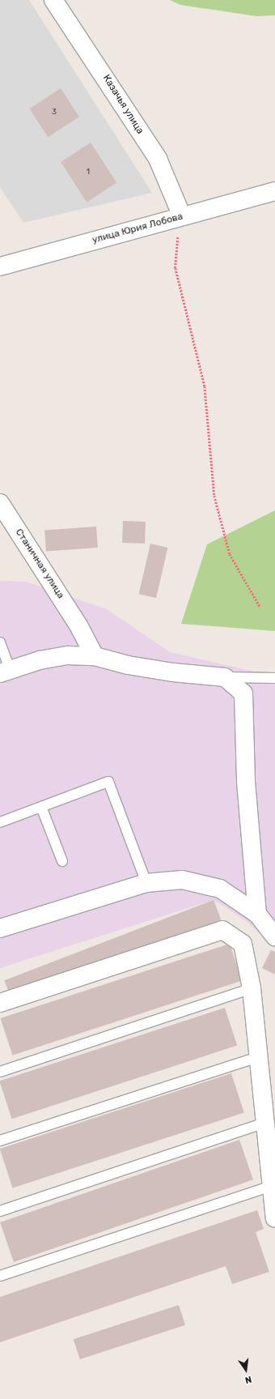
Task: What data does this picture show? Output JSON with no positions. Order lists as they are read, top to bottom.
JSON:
{
  "streets": {
    "street": ["Казачья улица", "улица Юрия Лобова", "Станичная улица"]
  },
  "crossings": [
    ["Казачья улица", "улица Юрия Лобова"]
  ],
  "house_numbers": ["3", "1"],
  "north": "bottom"
}
